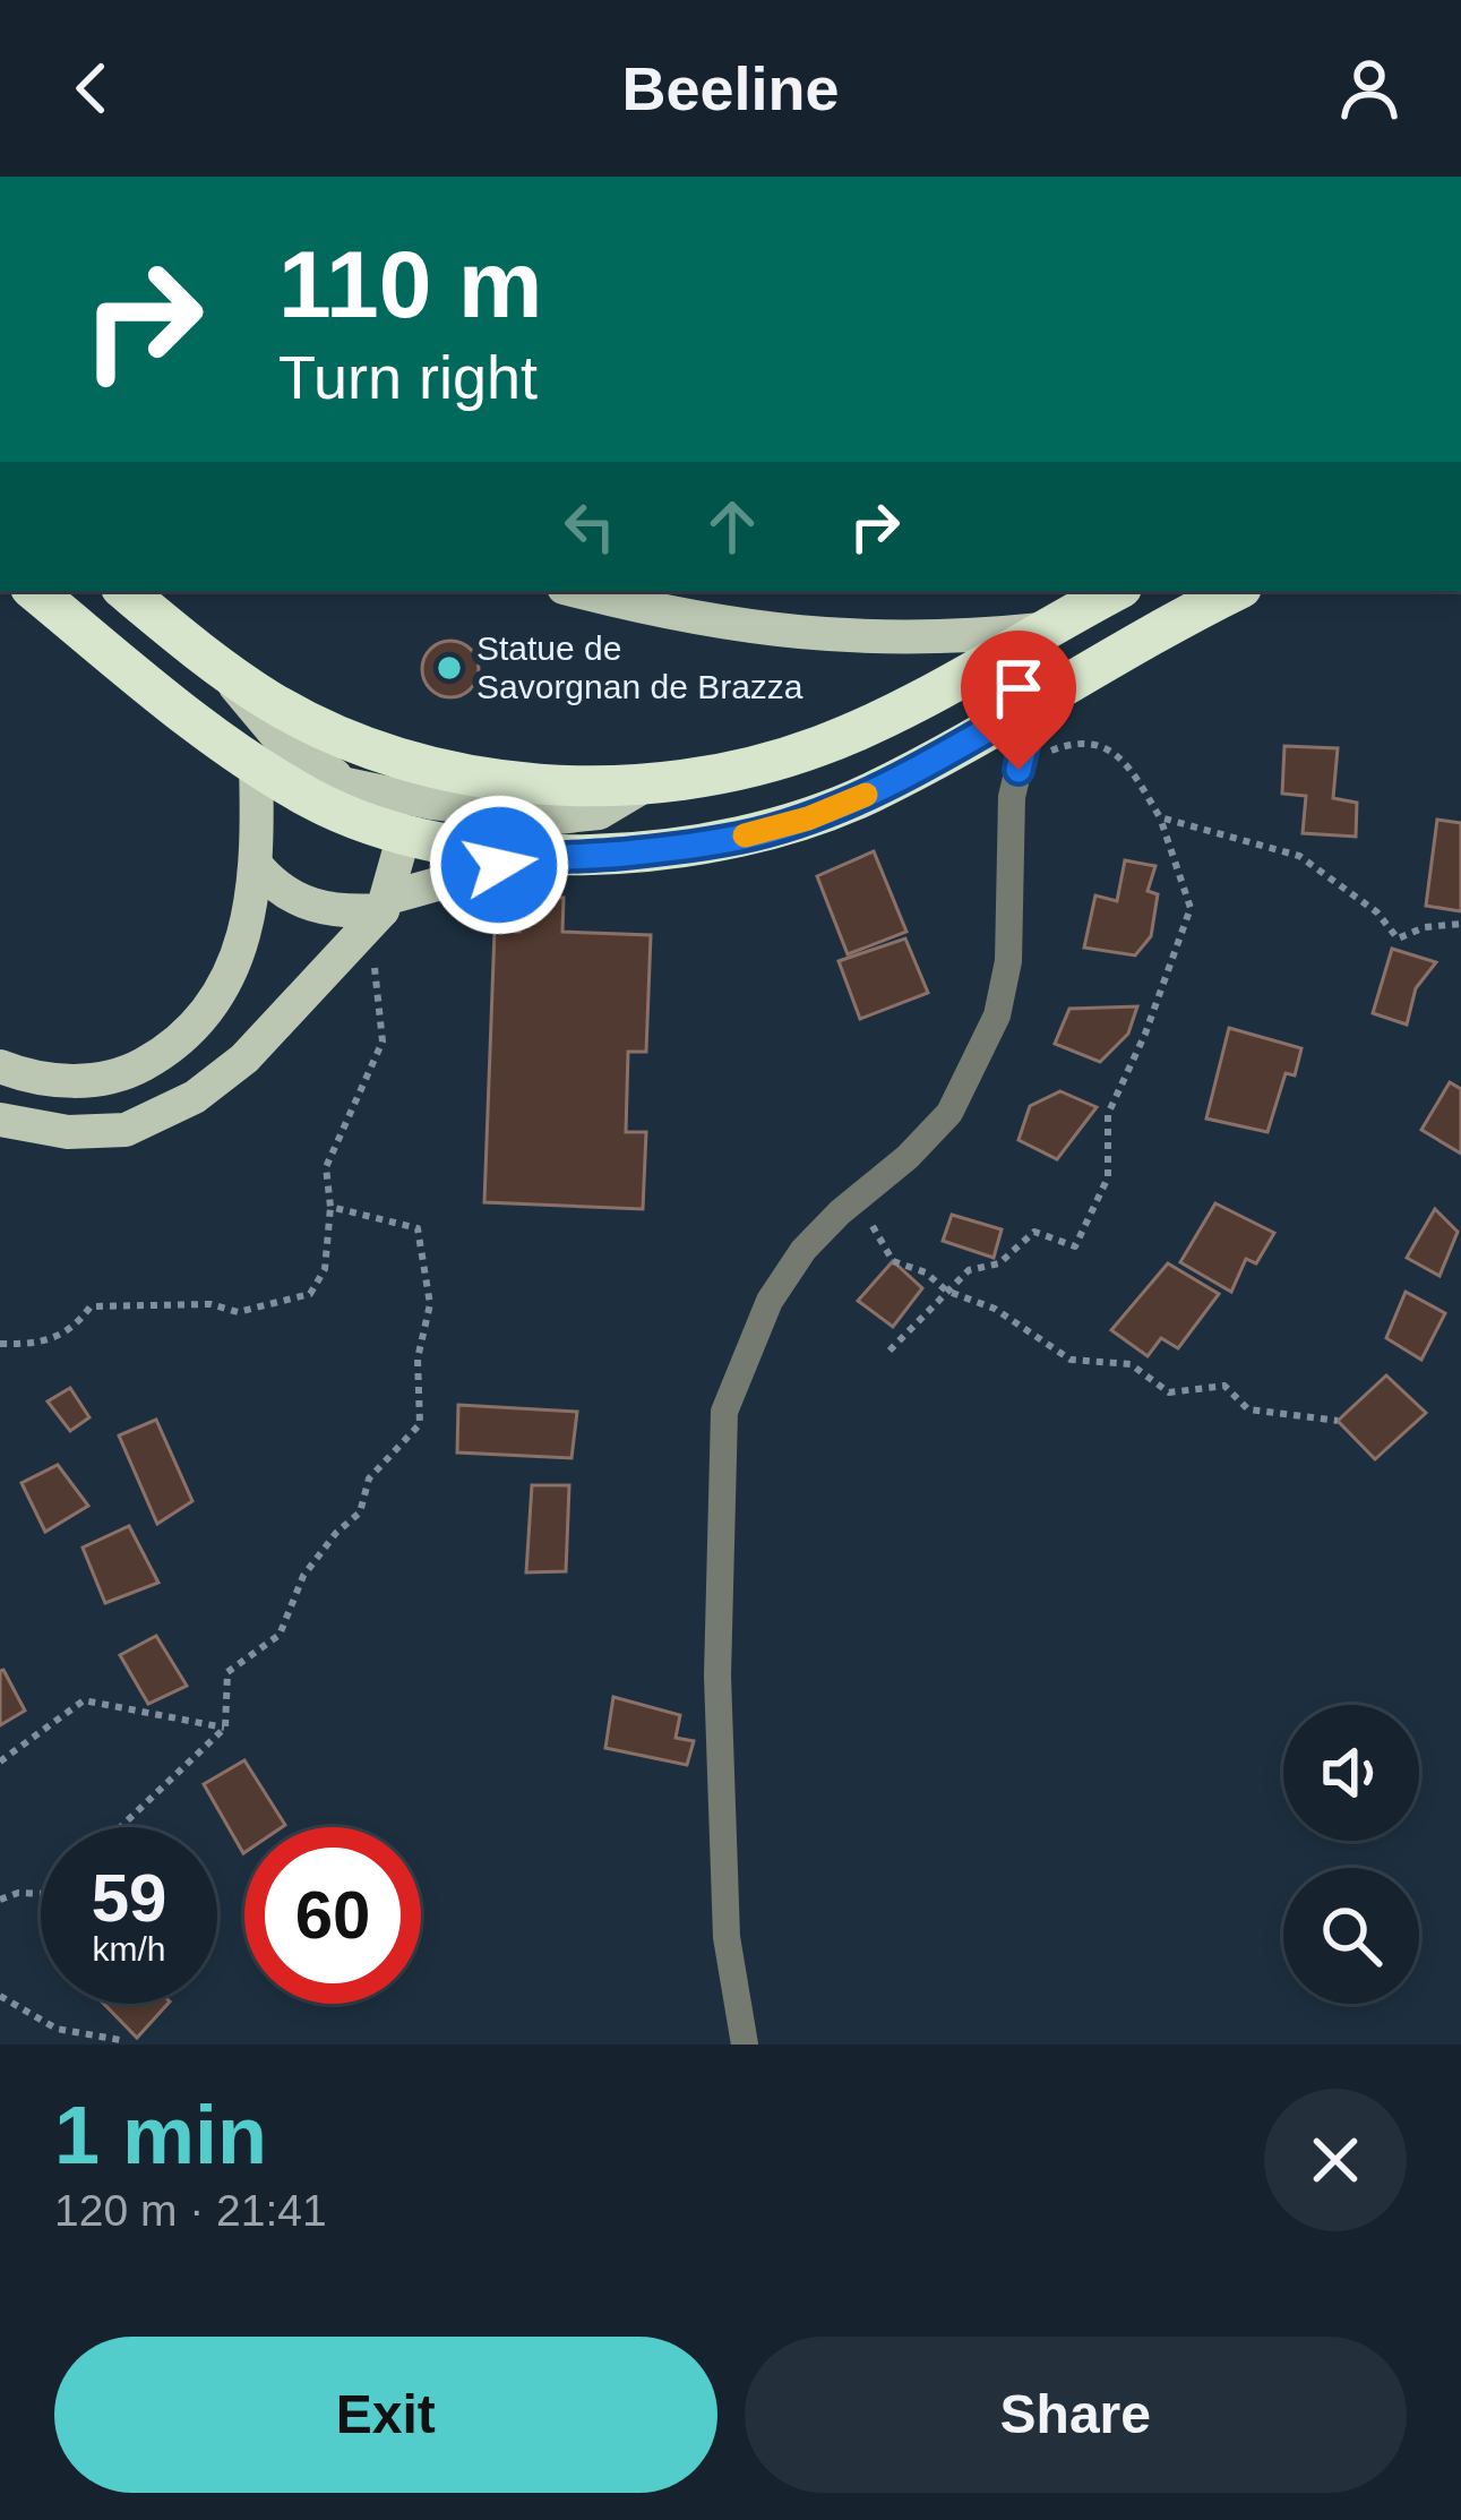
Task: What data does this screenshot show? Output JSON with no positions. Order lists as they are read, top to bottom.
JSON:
{
  "places": ["Statue de Savorgnan de Brazza"],
  "page": {
    "header": "Beeline",
    "turn": ["110 m", "Turn right"],
    "speed": "59 km/h",
    "limit": "60",
    "heading": ["1 min", "120 m · 21:41"],
    "buttons": ["Exit", "Share"]
  }
}
